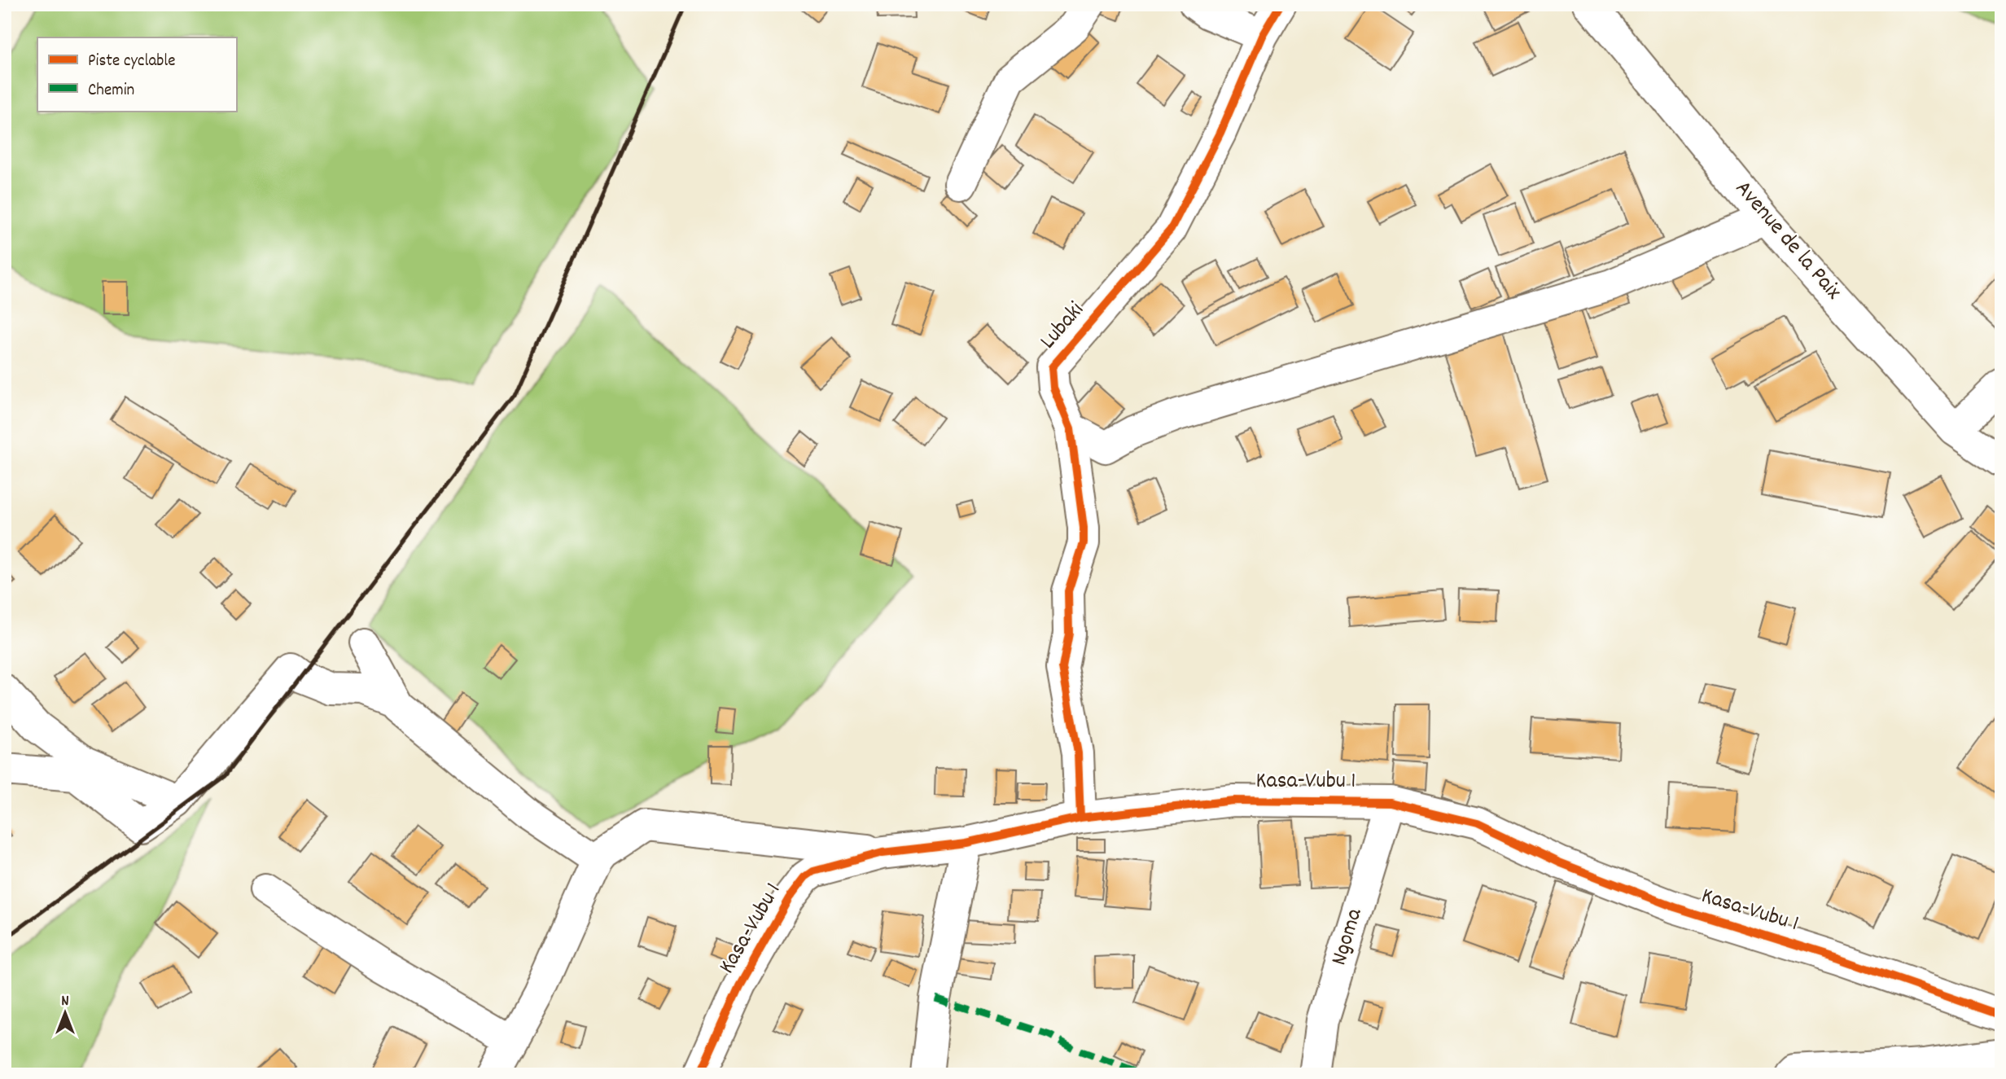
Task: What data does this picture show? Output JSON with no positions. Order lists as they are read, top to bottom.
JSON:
{
  "streets": {
    "street": [
      "Avenue de la Paix",
      "Lubaki",
      "Kasa-Vubu 1",
      "Ngoma"
    ]
  },
  "crossings": [
    ["Lubaki", "Kasa-Vubu 1"],
    ["Kasa-Vubu 1", "Ngoma"]
  ],
  "legend": ["Piste cyclable", "Chemin"],
  "north": "top"
}
